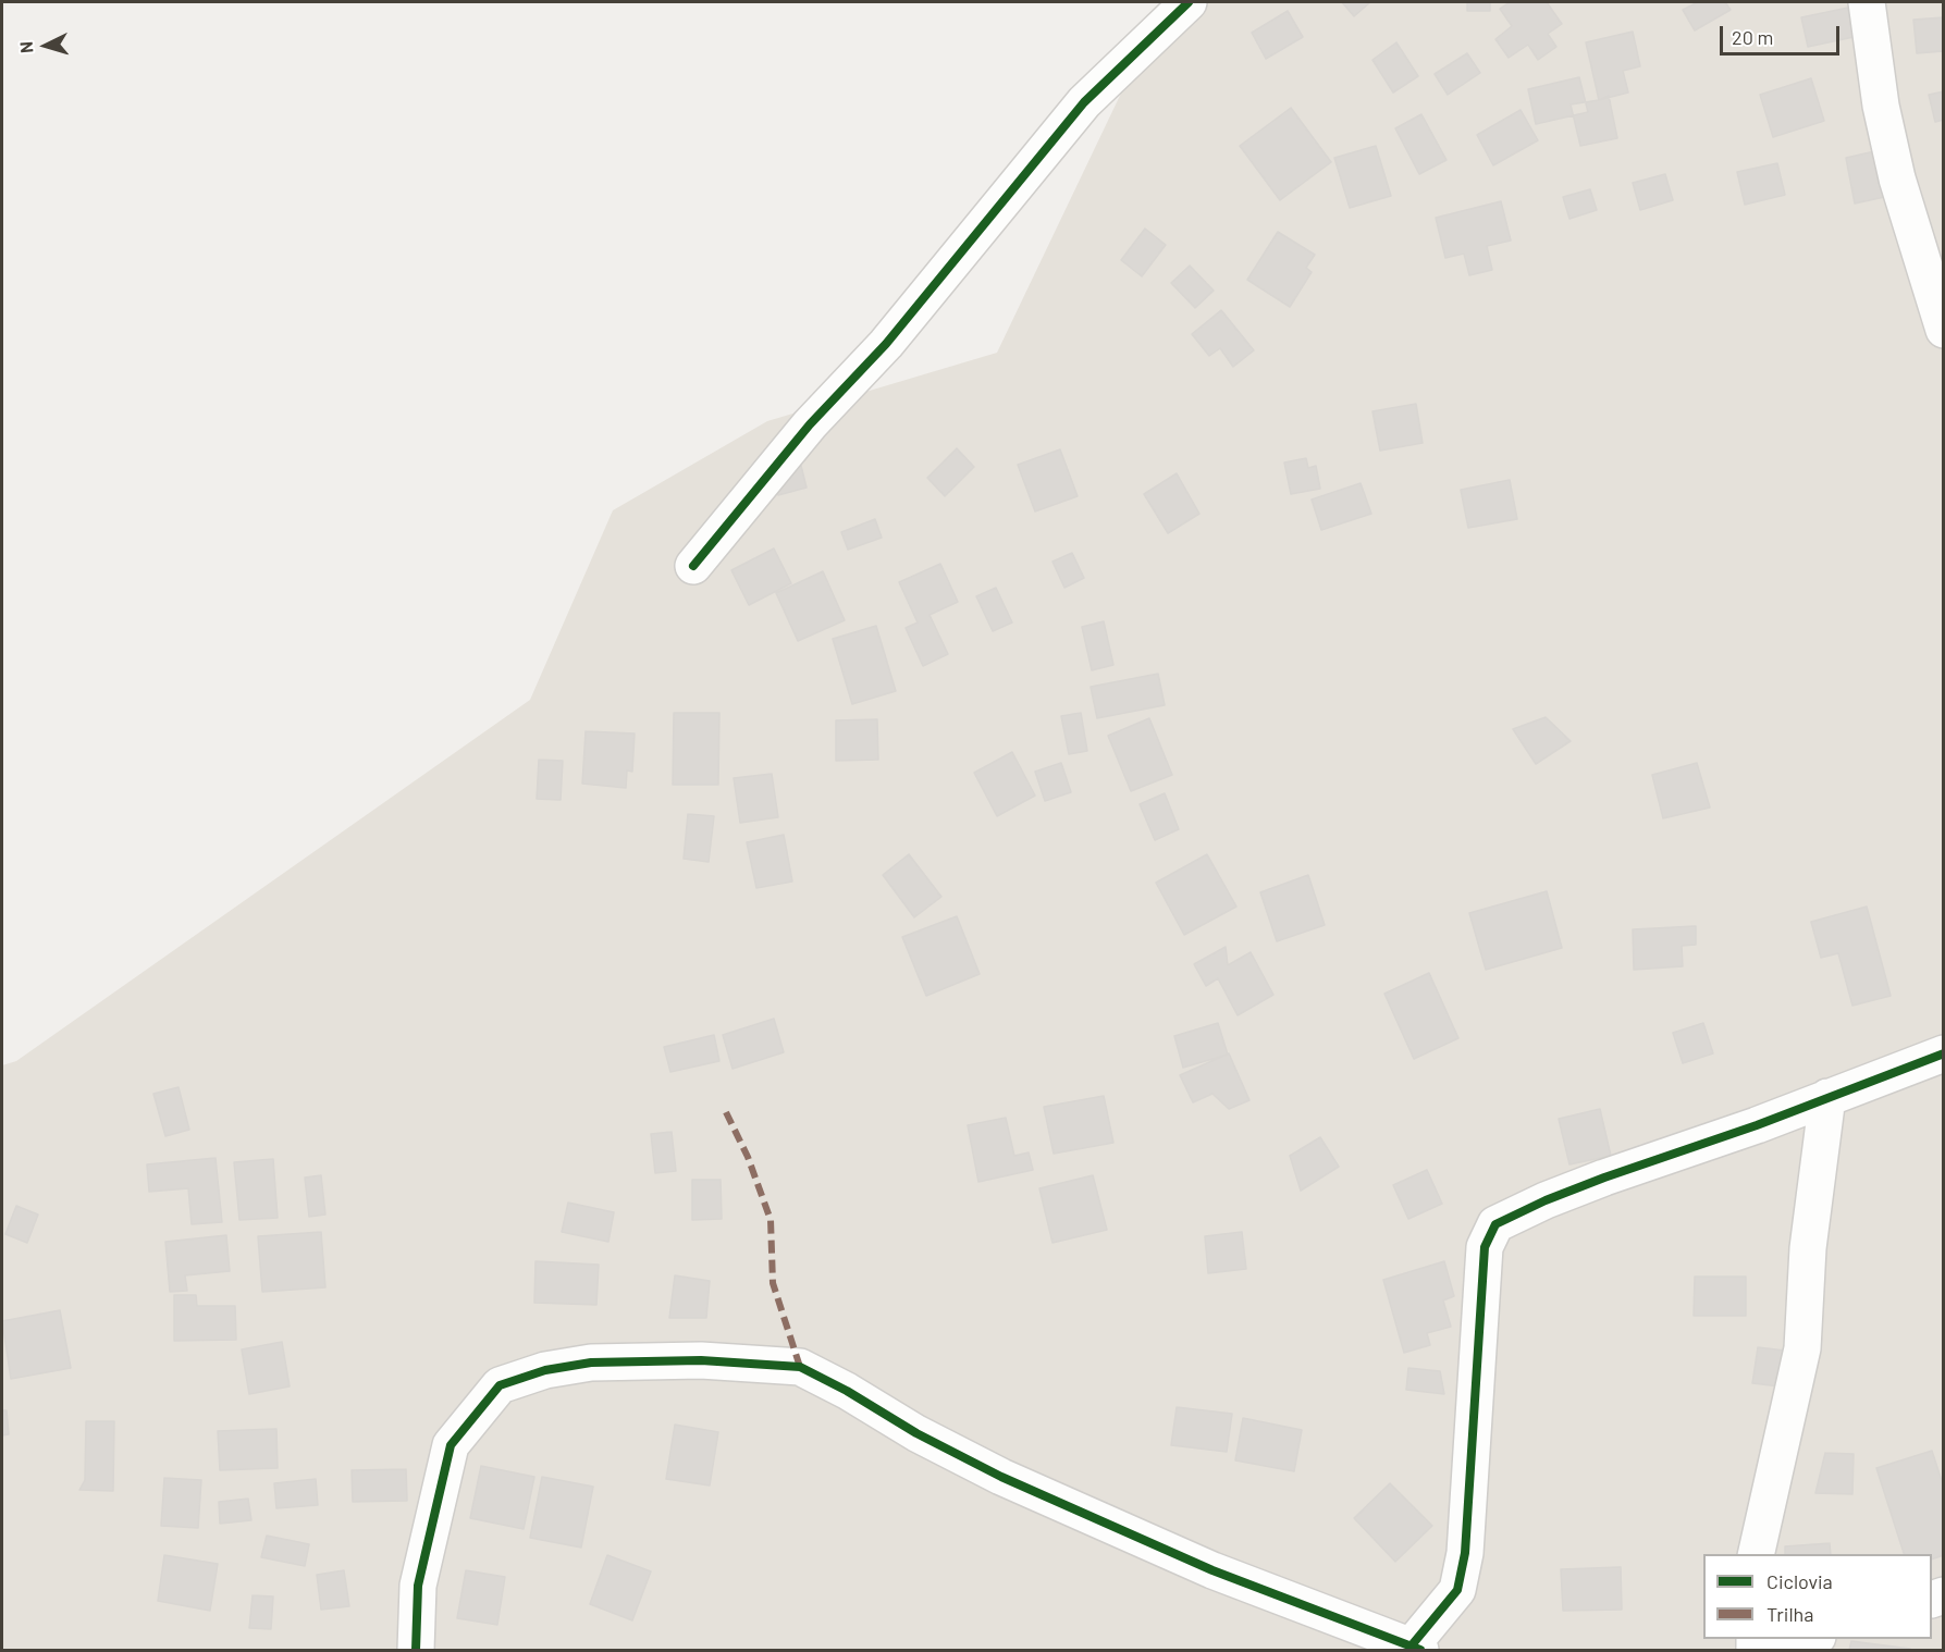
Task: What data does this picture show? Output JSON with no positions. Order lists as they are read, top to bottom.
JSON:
{
  "legend": ["Ciclovia", "Trilha"],
  "scale_bar": "20 m",
  "north": "left"
}
